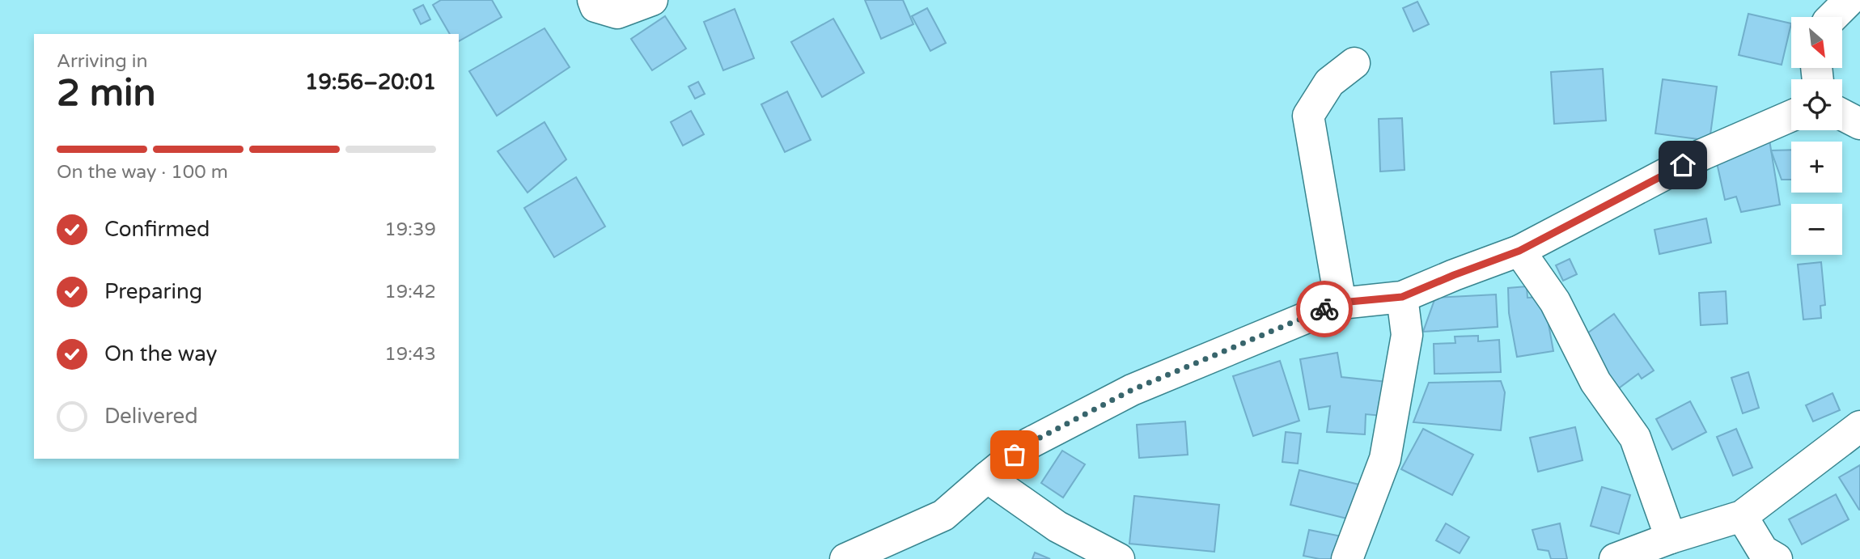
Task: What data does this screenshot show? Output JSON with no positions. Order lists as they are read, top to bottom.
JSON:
{
  "north": "bottom right",
  "page": {
    "map_buttons": ["+", "−"],
    "heading": ["2 min", "Arriving in", "19:56–20:01"],
    "bar": "On the way · 100 m",
    "list": [
      ["Confirmed", "19:39"],
      ["Preparing", "19:42"],
      ["On the way", "19:43"],
      "Delivered"
    ]
  }
}
